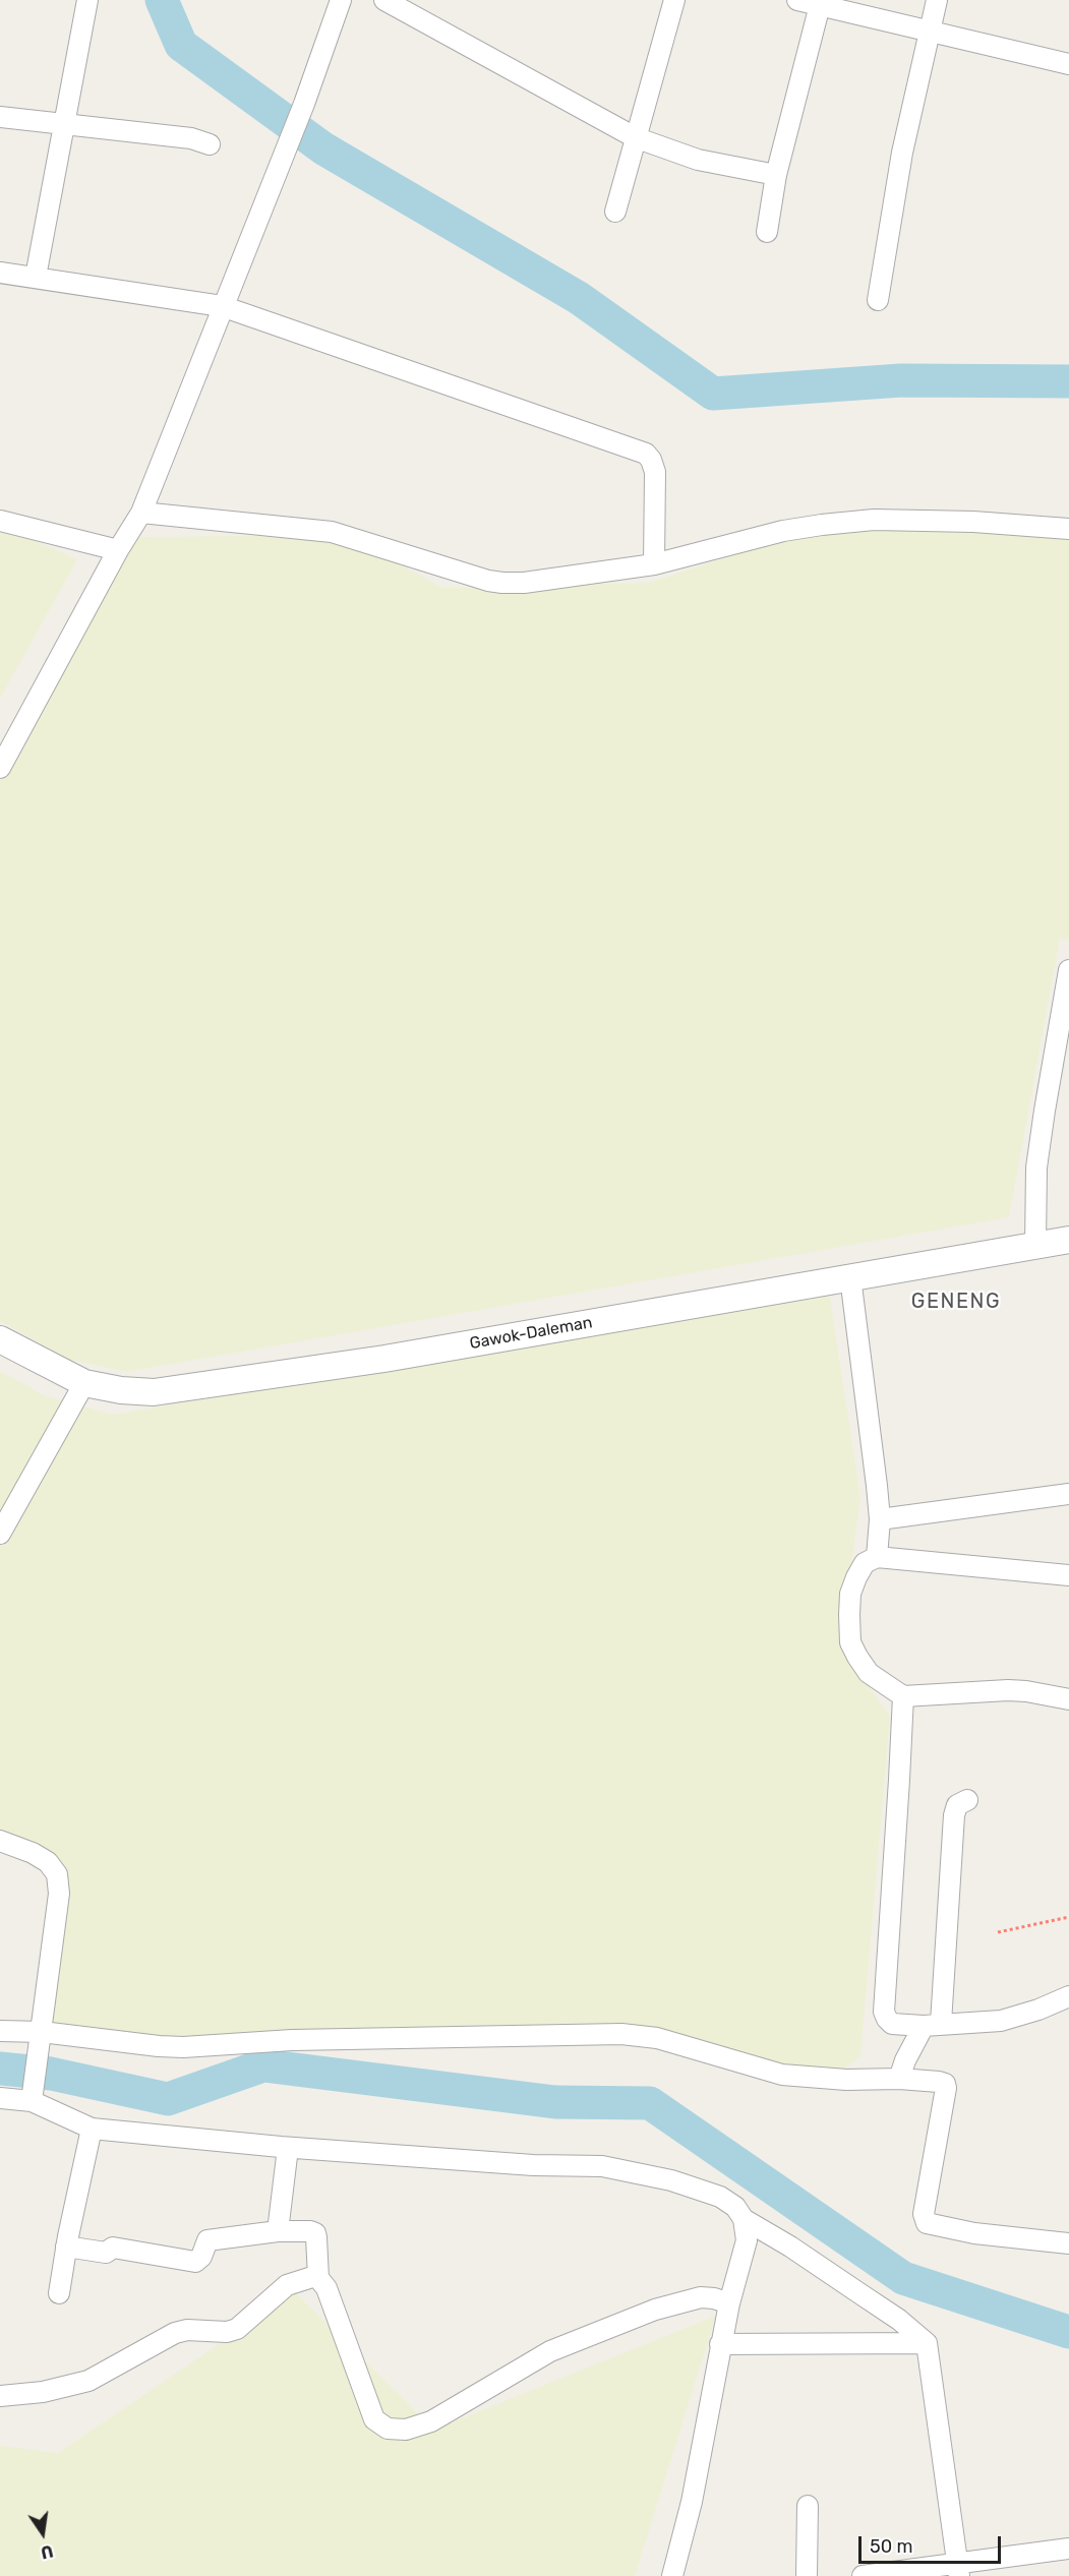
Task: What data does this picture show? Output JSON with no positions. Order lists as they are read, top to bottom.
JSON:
{
  "streets": {
    "street": ["Gawok-Daleman"]
  },
  "districts": ["GENENG"],
  "scale_bar": "50 m",
  "north": "bottom"
}
